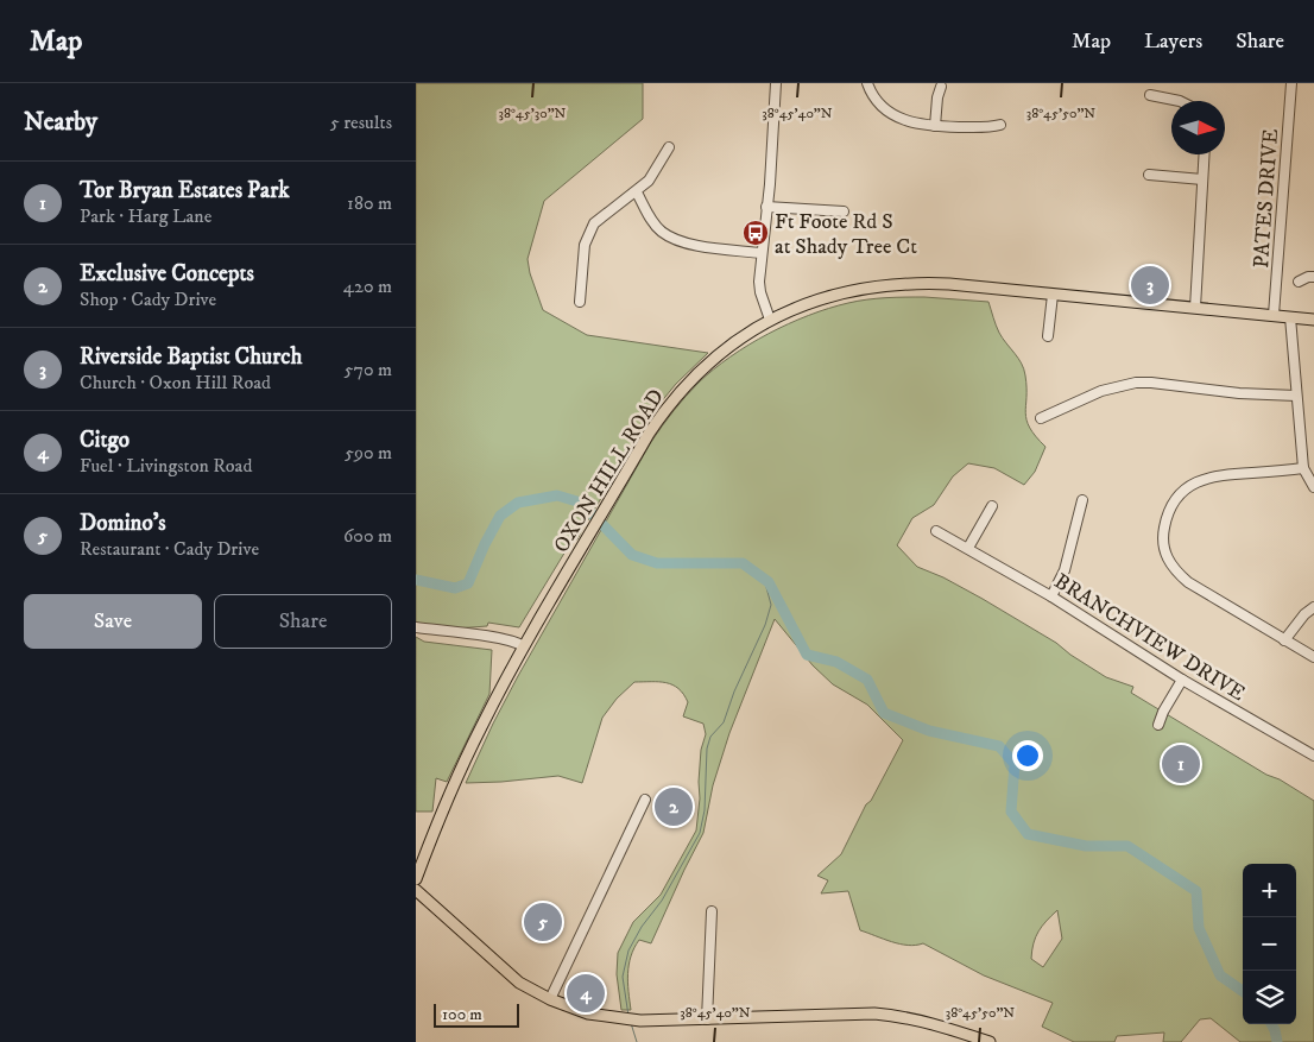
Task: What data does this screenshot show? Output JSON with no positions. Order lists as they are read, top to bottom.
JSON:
{
  "streets": {
    "main road": ["OXON HILL ROAD"],
    "street": ["PATES DRIVE", "BRANCHVIEW DRIVE"]
  },
  "crossings": [
    ["PATES DRIVE", "OXON HILL ROAD"]
  ],
  "places": {
    "bus stop": ["Ft Foote Rd S at Shady Tree Ct"]
  },
  "scale_bar": "100 m",
  "north": "right",
  "page": {
    "header": "Map",
    "nav": ["Map", "Layers", "Share"],
    "heading": ["Nearby", "5 results"],
    "list": [
      {
        "mark": "1",
        "name": "Tor Bryan Estates Park",
        "note": "Park · Harg Lane",
        "value": "180 m"
      },
      {
        "mark": "2",
        "name": "Exclusive Concepts",
        "note": "Shop · Cady Drive",
        "value": "420 m"
      },
      {
        "mark": "3",
        "name": "Riverside Baptist Church",
        "note": "Church · Oxon Hill Road",
        "value": "570 m"
      },
      {
        "mark": "4",
        "name": "Citgo",
        "note": "Fuel · Livingston Road",
        "value": "590 m"
      },
      {
        "mark": "5",
        "name": "Domino's",
        "note": "Restaurant · Cady Drive",
        "value": "600 m"
      }
    ],
    "pins": [
      "3",
      "1",
      "2",
      "5",
      "4"
    ],
    "buttons": ["Save", "Share"],
    "map_buttons": ["+", "−"],
    "scale": "100 m"
  },
  "coordinates": ["38°45'30\"N", "38°45'40\"N", "38°45'50\"N"]
}
